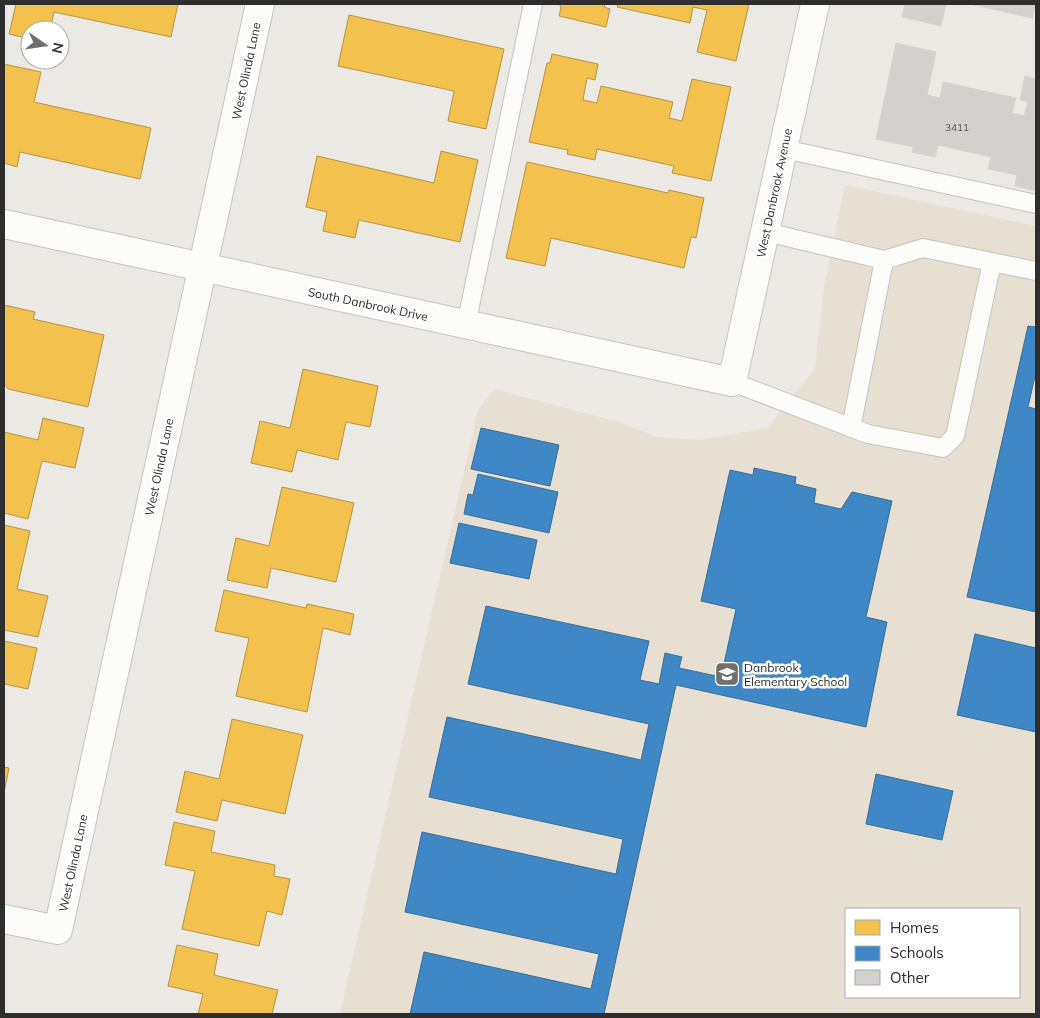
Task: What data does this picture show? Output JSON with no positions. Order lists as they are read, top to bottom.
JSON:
{
  "streets": {
    "street": ["West Olinda Lane", "West Danbrook Avenue", "South Danbrook Drive"]
  },
  "crossings": [
    ["West Olinda Lane", "South Danbrook Drive"],
    ["West Danbrook Avenue", "South Danbrook Drive"]
  ],
  "places": {
    "school or university": ["Danbrook Elementary School"]
  },
  "house_numbers": ["3411"],
  "legend": ["Homes", "Schools", "Other"],
  "north": "right"
}
